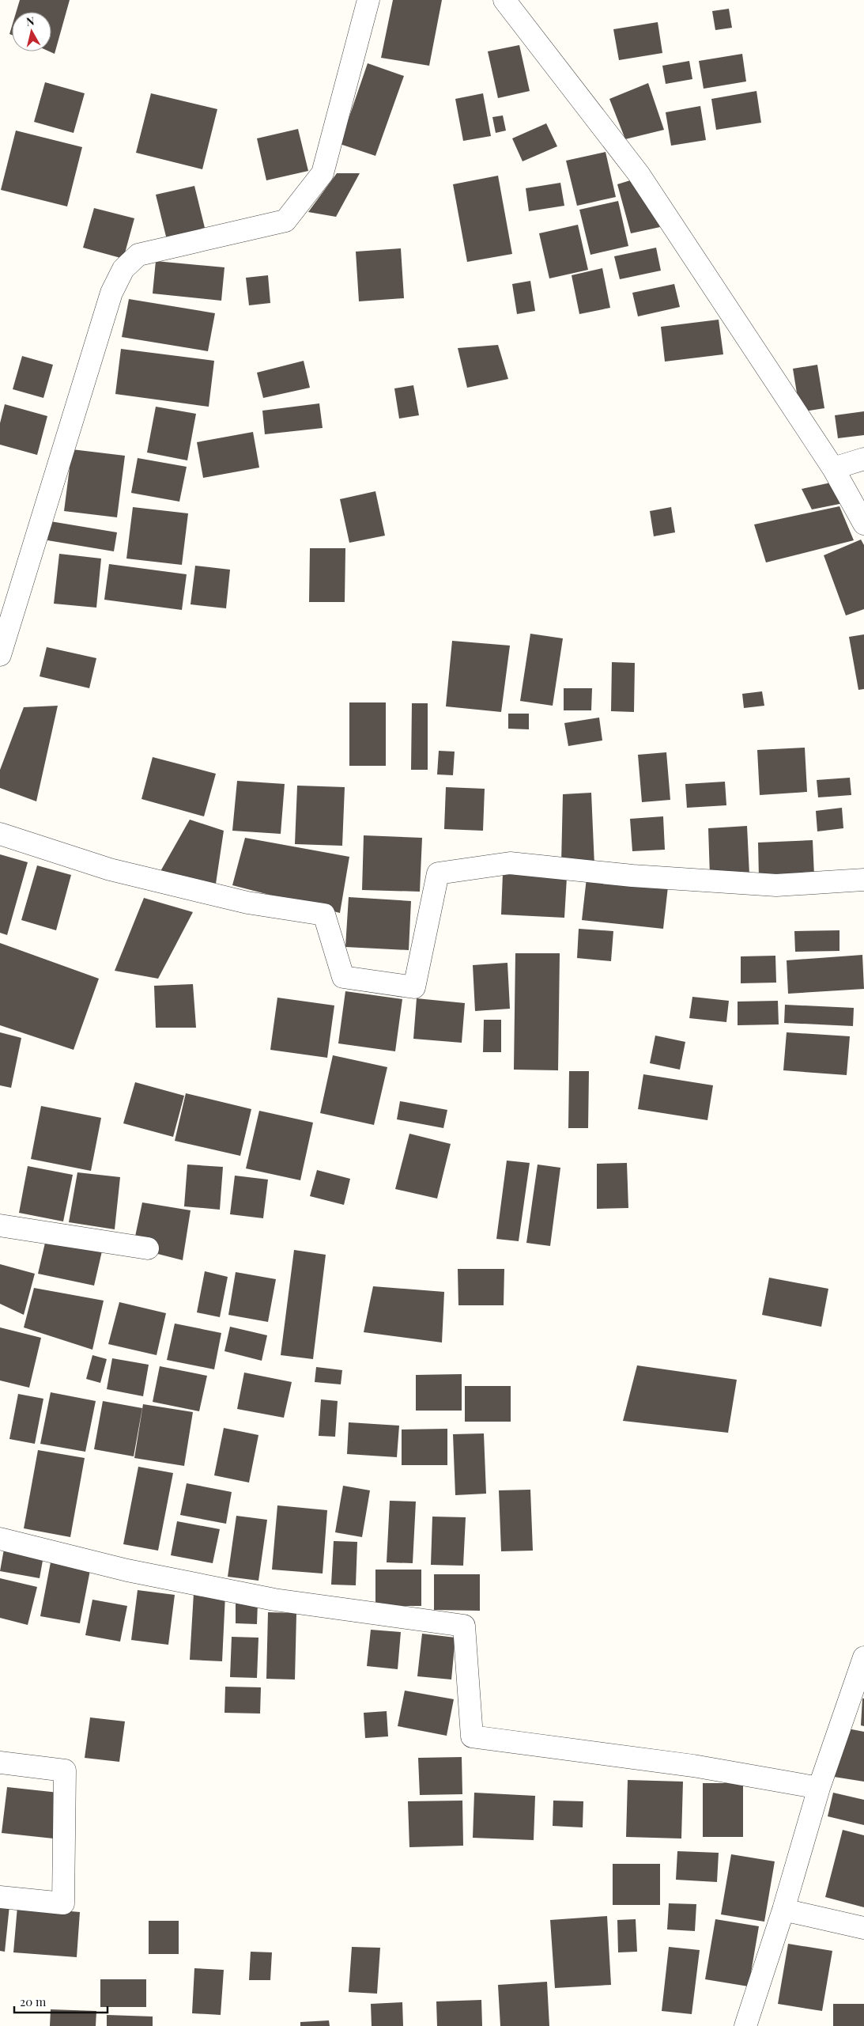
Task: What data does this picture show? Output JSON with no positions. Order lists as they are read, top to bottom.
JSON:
{
  "scale_bar": "20 m",
  "north": "top"
}
